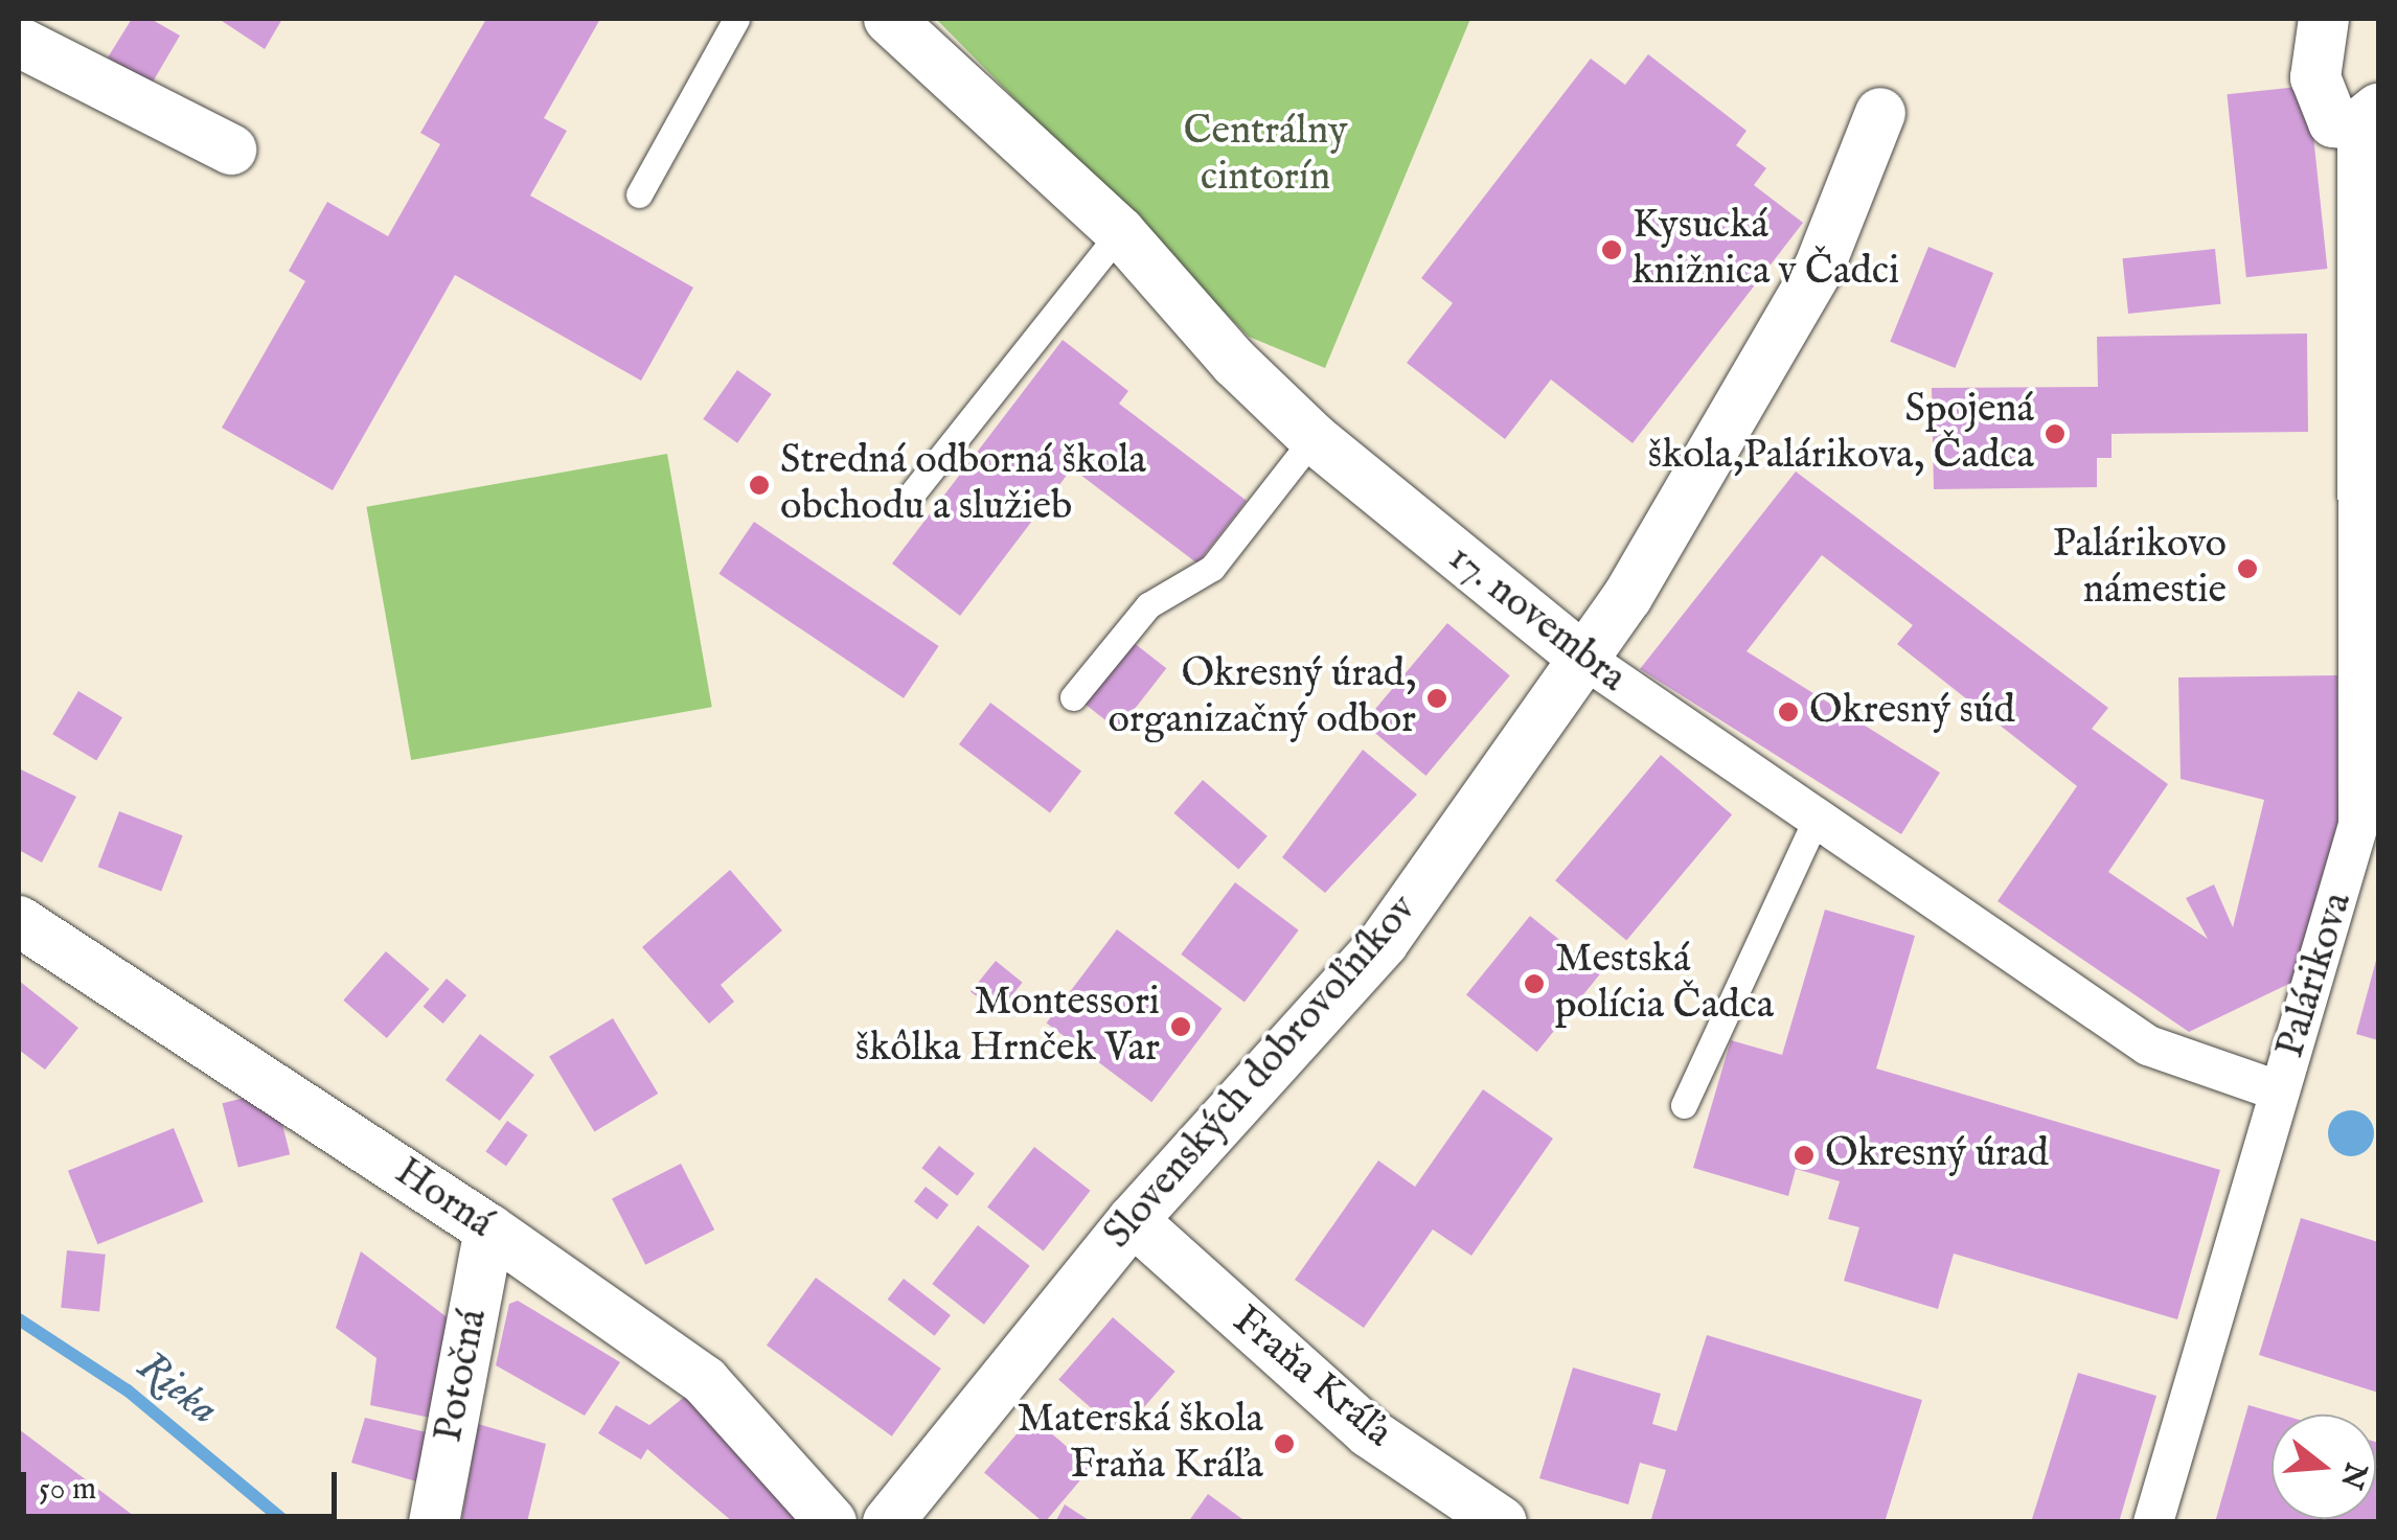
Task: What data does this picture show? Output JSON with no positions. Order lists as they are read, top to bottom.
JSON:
{
  "streets": {
    "street": [
      "17. novembra",
      "Palárikova",
      "Slovenských dobrovoľníkov",
      "Horná",
      "Potočná",
      "Fraňa Kráľa"
    ]
  },
  "crossings": [
    ["17. novembra", "Palárikova"],
    ["17. novembra", "Slovenských dobrovoľníkov"],
    ["Slovenských dobrovoľníkov", "Fraňa Kráľa"],
    ["Horná", "Potočná"]
  ],
  "water": ["Rieka"],
  "parks": ["Centrálny cintorín"],
  "places": [
    "Kysucká knižnica v Čadci",
    "Spojená škola,Palárikova, Čadca",
    "Stredná odborná škola obchodu a služieb",
    "Palárikovo námestie",
    "Okresný úrad, organizačný odbor",
    "Okresný súd",
    "Mestská polícia Čadca",
    "Montessori škôlka Hrnček Var",
    "Okresný úrad",
    "Materská škola Fraňa Kráľa"
  ],
  "scale_bar": "50 m",
  "north": "right"
}
